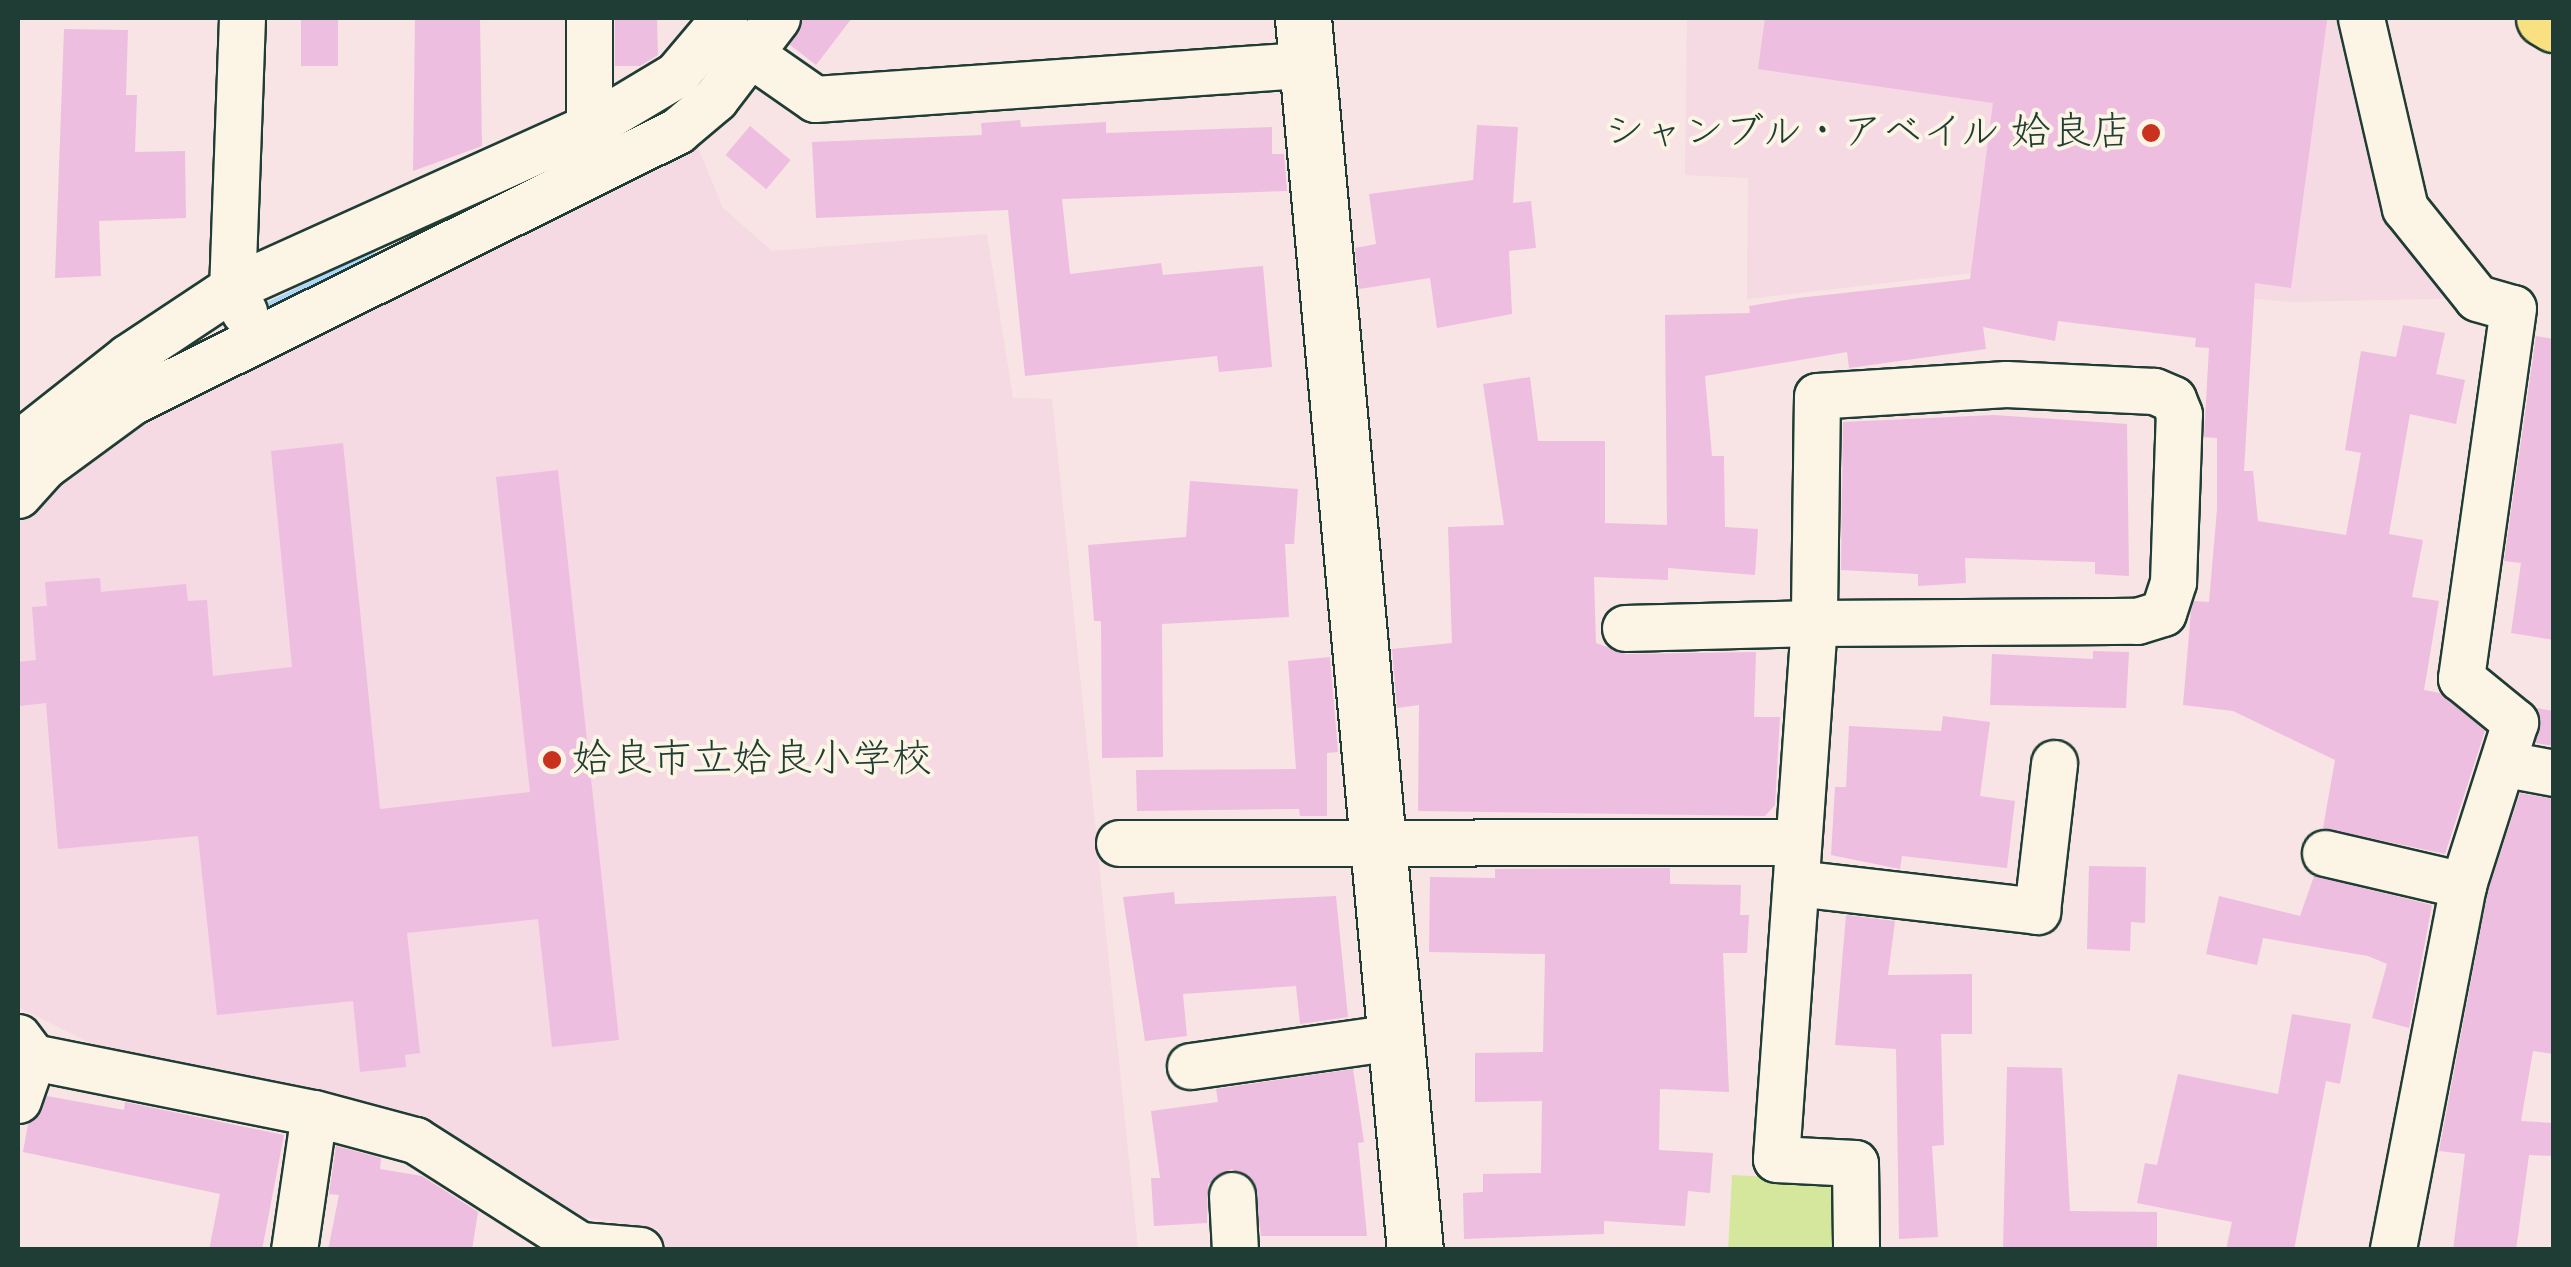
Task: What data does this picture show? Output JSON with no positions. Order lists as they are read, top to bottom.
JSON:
{
  "places": ["シャンブル・アベイル 姶良店", "姶良市立姶良小学校"]
}
